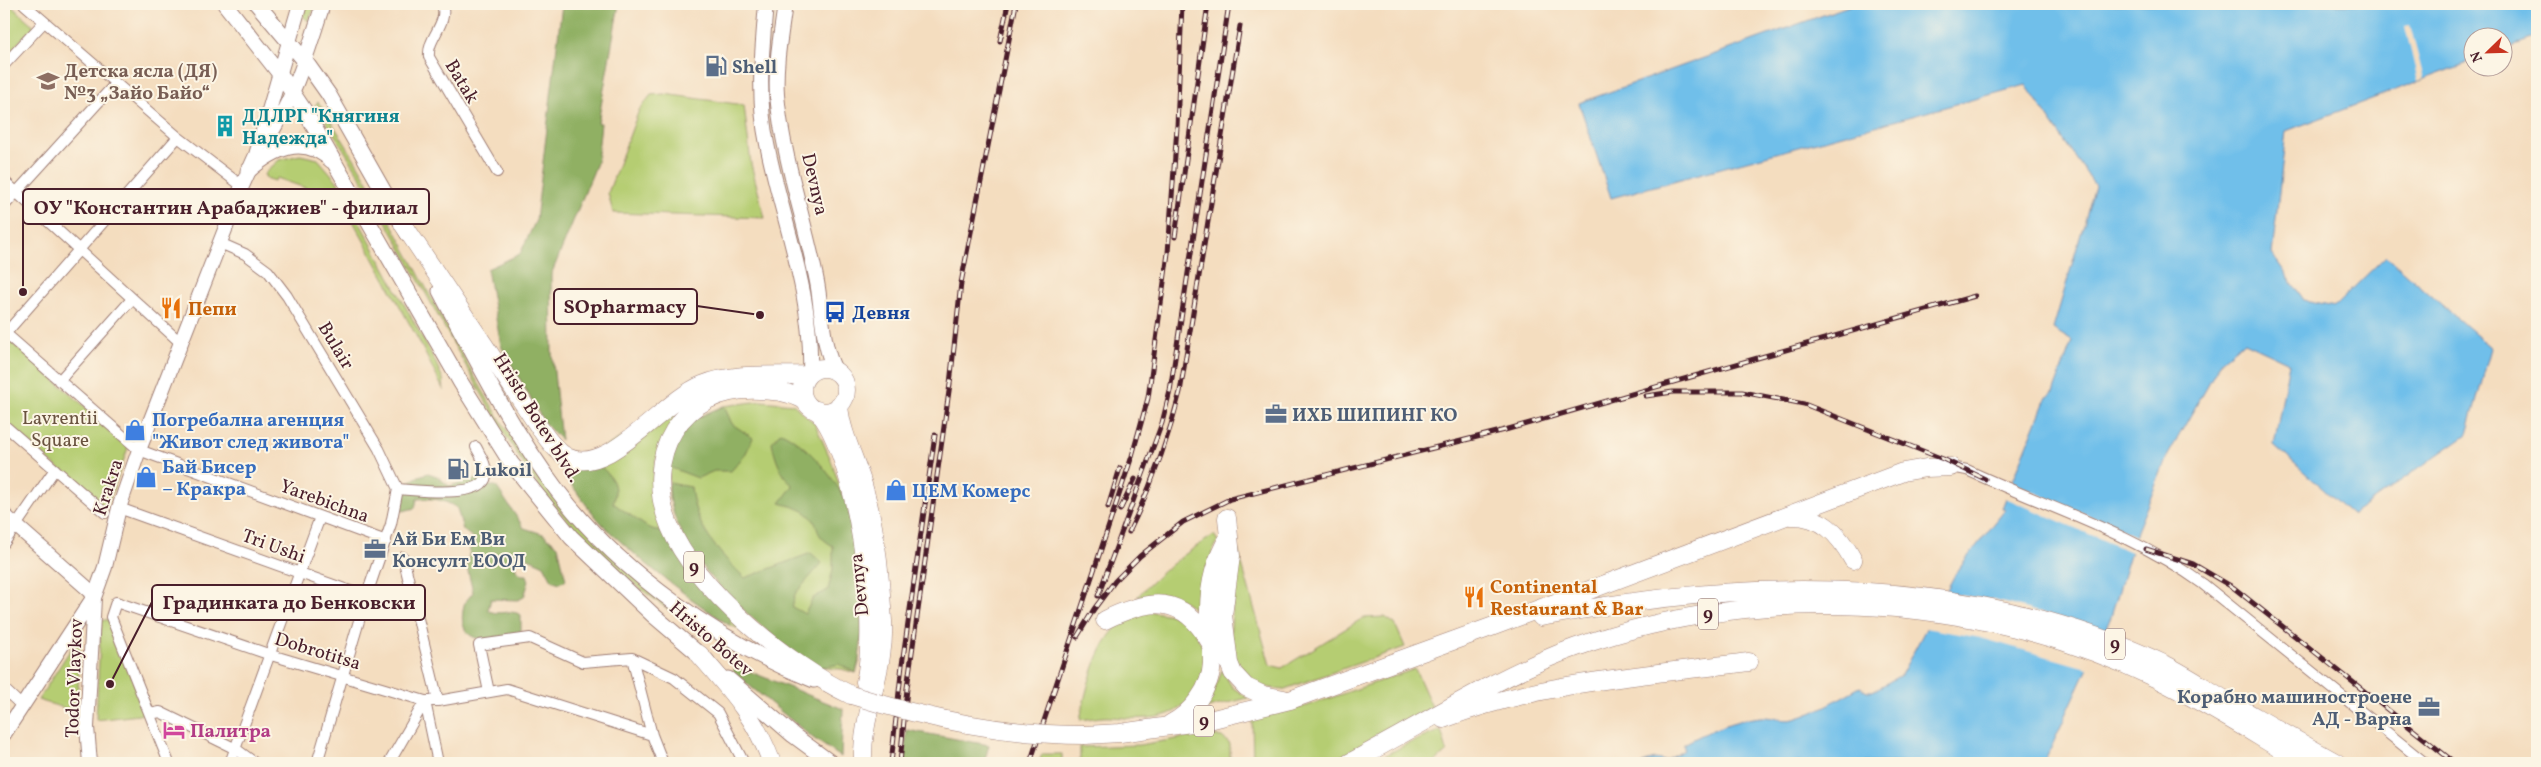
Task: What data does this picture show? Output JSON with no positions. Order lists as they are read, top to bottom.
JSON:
{
  "streets": {
    "highway": ["Devnya", "Hristo Botev blvd.", "9"],
    "main road": ["Hristo Botev"],
    "street": [
      "Batak",
      "Bulair",
      "Krakra",
      "Yarebichna",
      "Tri Ushi",
      "Dobrotitsa",
      "Todor Vlaykov"
    ]
  },
  "crossings": [
    ["Devnya", "9"],
    ["Bulair", "Krakra"],
    ["Hristo Botev blvd.", "Krakra"],
    ["Hristo Botev blvd.", "9"],
    ["Krakra", "Yarebichna"],
    ["Krakra", "Tri Ushi"],
    ["Krakra", "Todor Vlaykov"]
  ],
  "parks": ["Lavrentii Square"],
  "places": {
    "fuel station": ["Shell", "Lukoil"],
    "school or university": ["Детска ясла (ДЯ) №3 „Зайо Байо“"],
    "building": ["ДДЛРГ \"Княгиня Надежда\""],
    "other": ["ОУ \"Константин Арабаджиев\" - филиал", "SOpharmacy", "Градинката до Бенковски"],
    "restaurant": ["Пепи", "Continental Restaurant & Bar"],
    "bus stop": ["Девня"],
    "office": ["ИХБ ШИПИНГ КО", "Ай Би Ем Ви Консулт ЕООД", "Корабно машиностроене АД - Варна"],
    "shop": ["Погребална агенция \"Живот след живота\"", "Бай Бисер – Кракра", "ЦЕМ Комерс"],
    "hotel": ["Палитра"]
  },
  "north": "bottom left"
}
